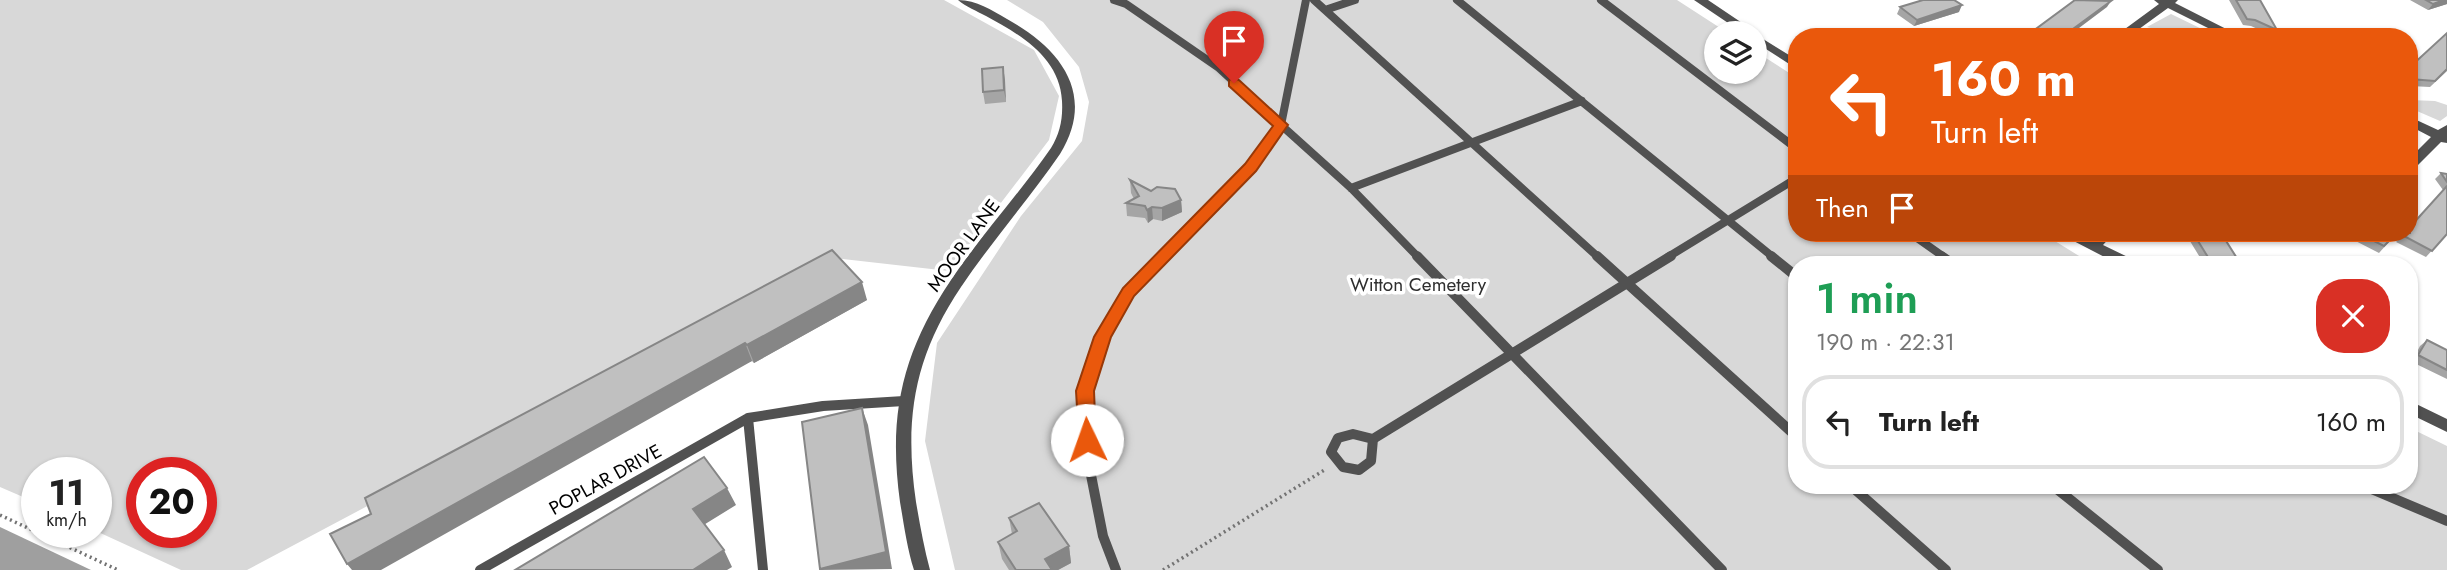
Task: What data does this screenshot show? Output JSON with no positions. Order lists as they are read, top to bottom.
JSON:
{
  "streets": {
    "street": ["MOOR LANE"],
    "lane": ["POPLAR DRIVE"]
  },
  "crossings": [
    ["MOOR LANE", "POPLAR DRIVE"]
  ],
  "parks": ["Witton Cemetery"],
  "page": {
    "turn": ["160 m", "Turn left"],
    "then": "Then",
    "heading": ["1 min", "190 m · 22:31"],
    "list": [
      {
        "name": "Turn left",
        "value": "160 m"
      }
    ],
    "speed": "11 km/h",
    "limit": "20"
  }
}
